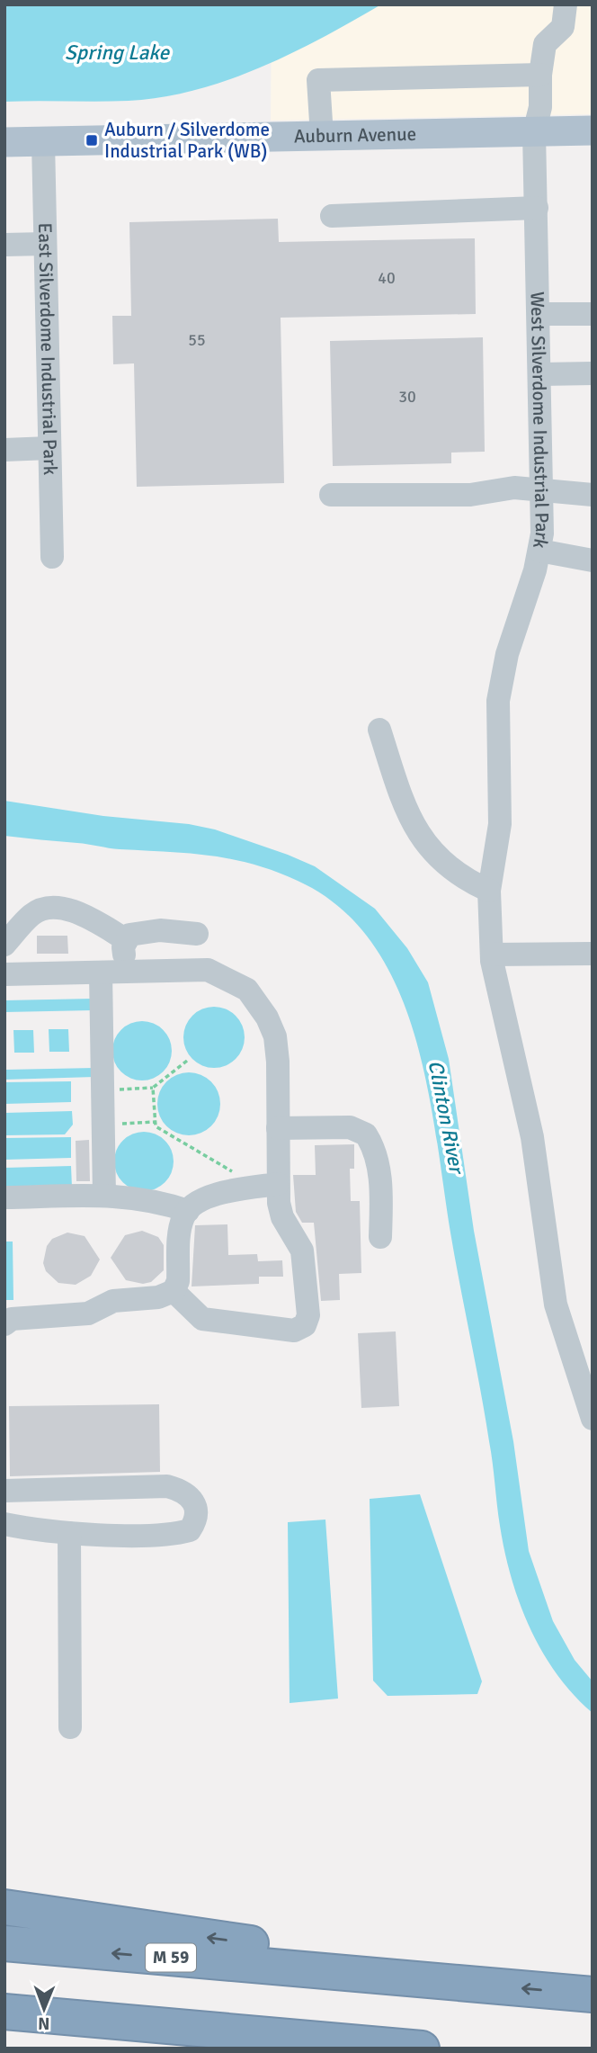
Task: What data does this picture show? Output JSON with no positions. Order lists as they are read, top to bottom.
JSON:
{
  "streets": {
    "highway": ["M 59"],
    "main road": ["Auburn Avenue"],
    "street": ["East Silverdome Industrial Park", "West Silverdome Industrial Park"]
  },
  "crossings": [
    ["Auburn Avenue", "East Silverdome Industrial Park"],
    ["Auburn Avenue", "West Silverdome Industrial Park"]
  ],
  "water": ["Spring Lake", "Clinton River"],
  "places": {
    "transit": ["Auburn / Silverdome Industrial Park (WB)"]
  },
  "house_numbers": ["40", "55", "30"],
  "north": "bottom"
}
